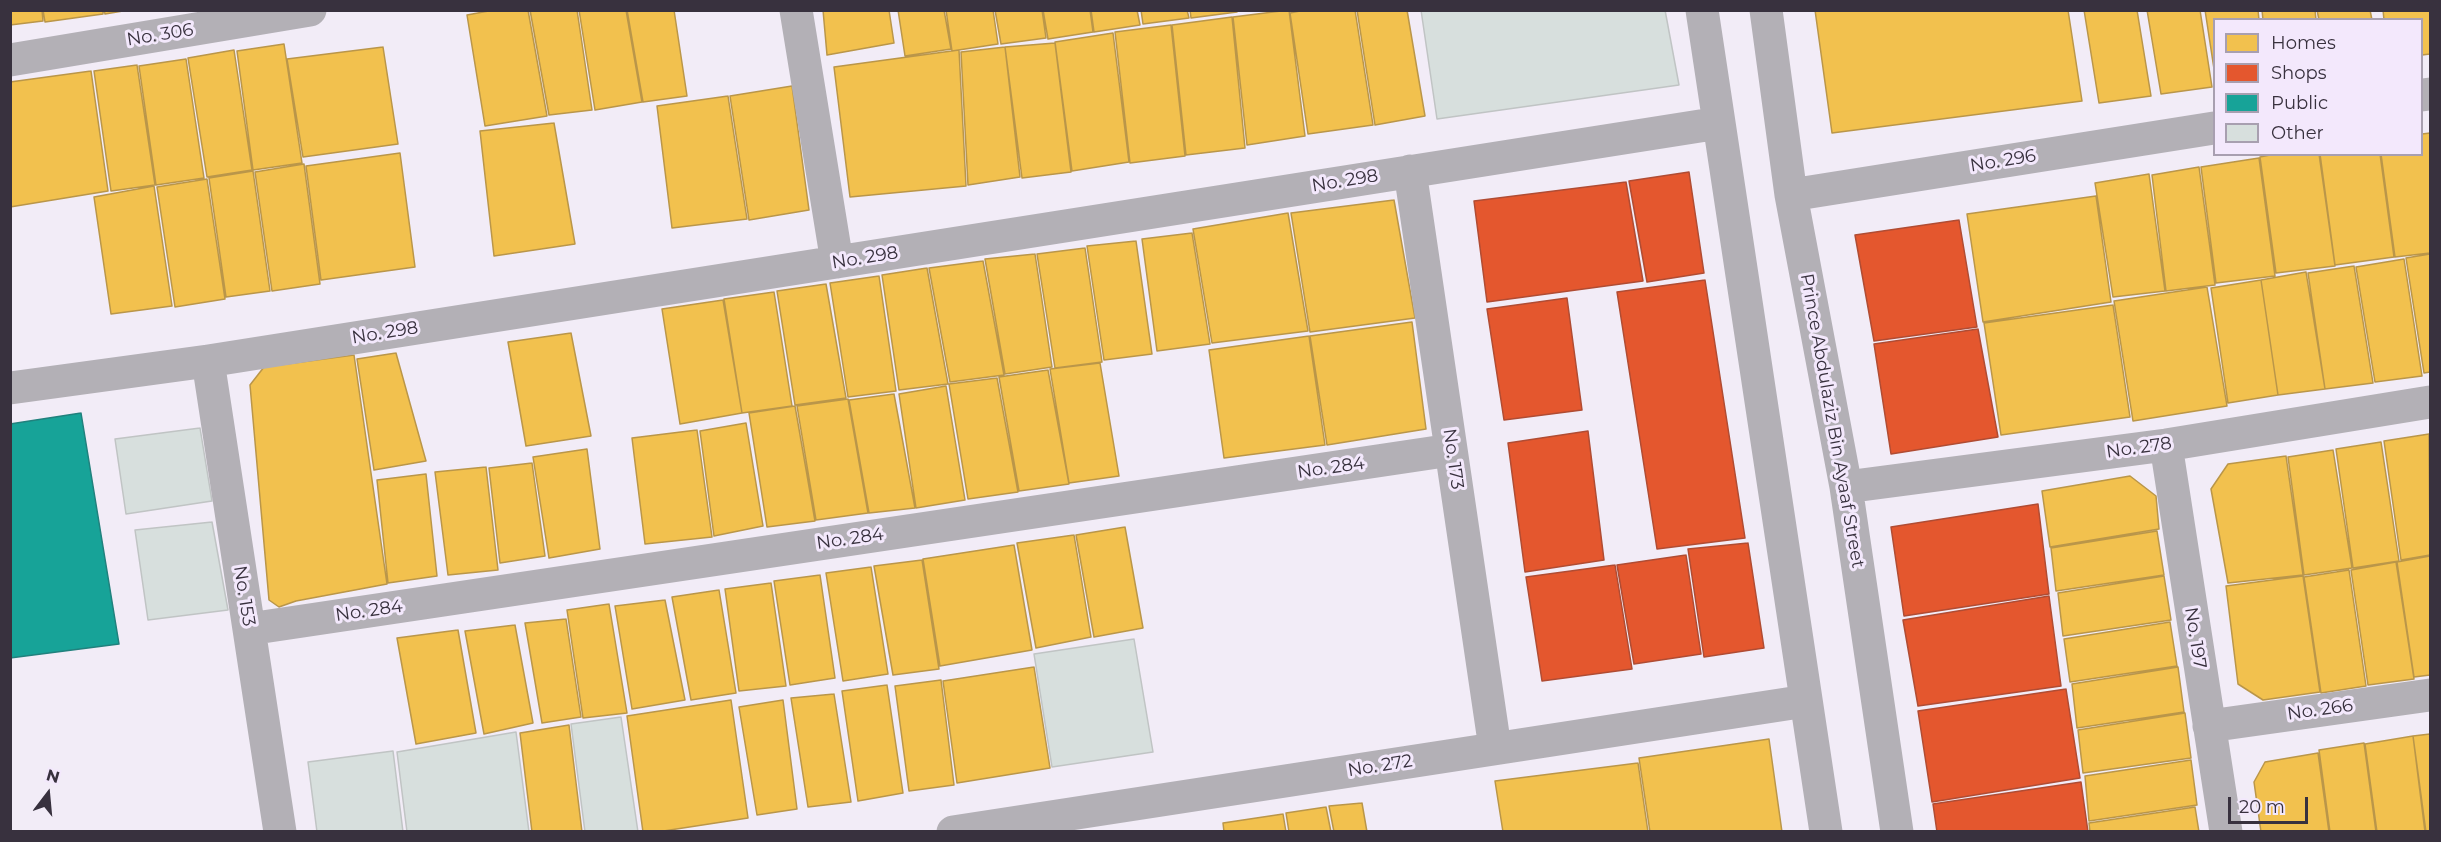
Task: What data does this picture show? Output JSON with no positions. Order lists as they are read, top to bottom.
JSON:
{
  "streets": {
    "street": [
      "No. 306",
      "No. 296",
      "No. 298",
      "Prince Abdulaziz Bin Ayaaf Street",
      "No. 278",
      "No. 173",
      "No. 284",
      "No. 153",
      "No. 197",
      "No. 266",
      "No. 272"
    ]
  },
  "crossings": [
    ["No. 296", "Prince Abdulaziz Bin Ayaaf Street"],
    ["No. 298", "No. 173"],
    ["No. 298", "No. 153"],
    ["Prince Abdulaziz Bin Ayaaf Street", "No. 278"],
    ["No. 278", "No. 197"],
    ["No. 173", "No. 284"],
    ["No. 173", "No. 272"],
    ["No. 284", "No. 153"],
    ["No. 197", "No. 266"]
  ],
  "legend": [
    "Homes",
    "Shops",
    "Public",
    "Other"
  ],
  "scale_bar": "20 m",
  "north": "top"
}
